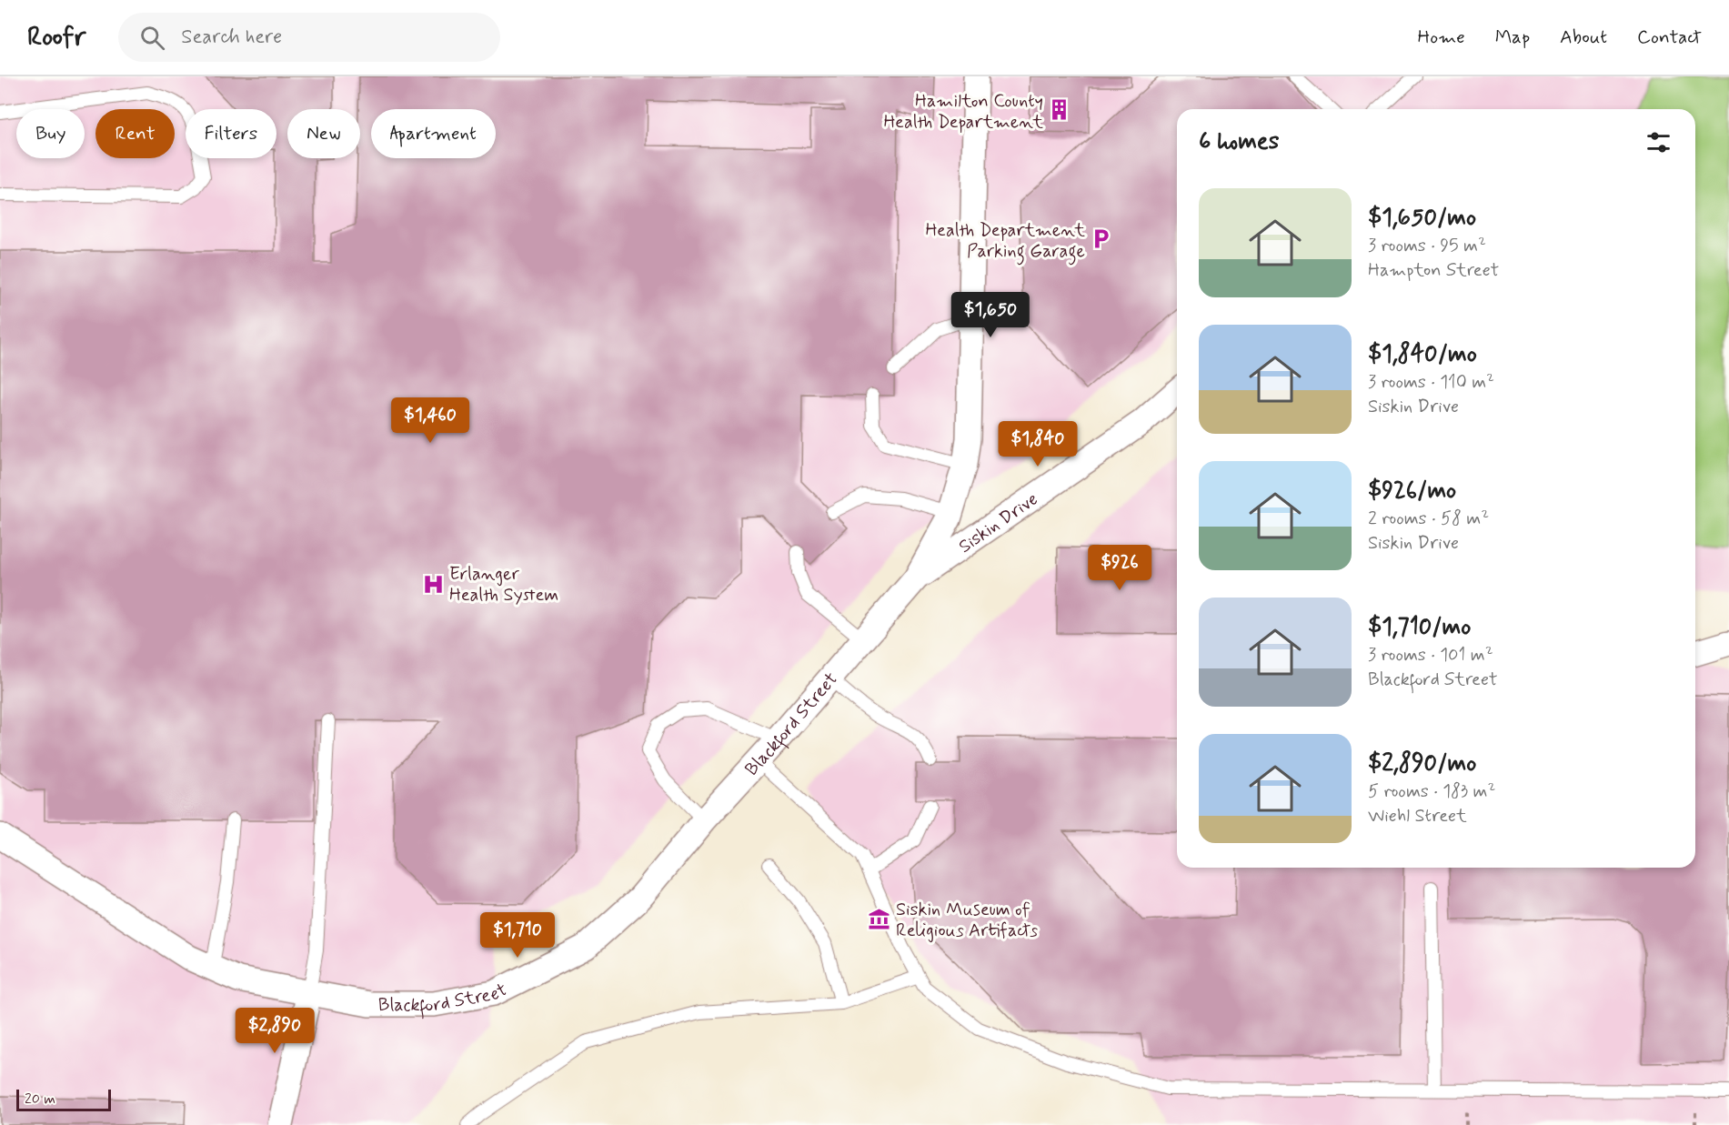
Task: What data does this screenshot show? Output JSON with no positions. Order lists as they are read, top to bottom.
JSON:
{
  "streets": {
    "street": ["Siskin Drive", "Blackford Street"]
  },
  "crossings": [
    ["Siskin Drive", "Blackford Street"]
  ],
  "places": {
    "building": ["Hamilton County Health Department"],
    "parking": ["Health Department Parking Garage"],
    "hospital": ["Erlanger Health System"],
    "museum": ["Siskin Museum of Religious Artifacts"]
  },
  "scale_bar": "20 m",
  "page": {
    "header": "Roofr",
    "search": "Search here",
    "nav": [
      "Home",
      "Map",
      "About",
      "Contact"
    ],
    "chip": [
      "Buy",
      "Rent",
      "Filters",
      "New",
      "Apartment"
    ],
    "heading": "6 homes",
    "list": [
      {
        "name": "$1,650/mo",
        "note": "3 rooms · 95 m² · Hampton Street"
      },
      {
        "name": "$1,840/mo",
        "note": "3 rooms · 110 m² · Siskin Drive"
      },
      {
        "name": "$926/mo",
        "note": "2 rooms · 58 m² · Siskin Drive"
      },
      {
        "name": "$1,710/mo",
        "note": "3 rooms · 101 m² · Blackford Street"
      },
      {
        "name": "$2,890/mo",
        "note": "5 rooms · 183 m² · Wiehl Street"
      }
    ],
    "price": [
      "$1,650",
      "$1,460",
      "$1,840",
      "$926",
      "$1,710",
      "$2,890"
    ],
    "scale": "20 m"
  }
}
